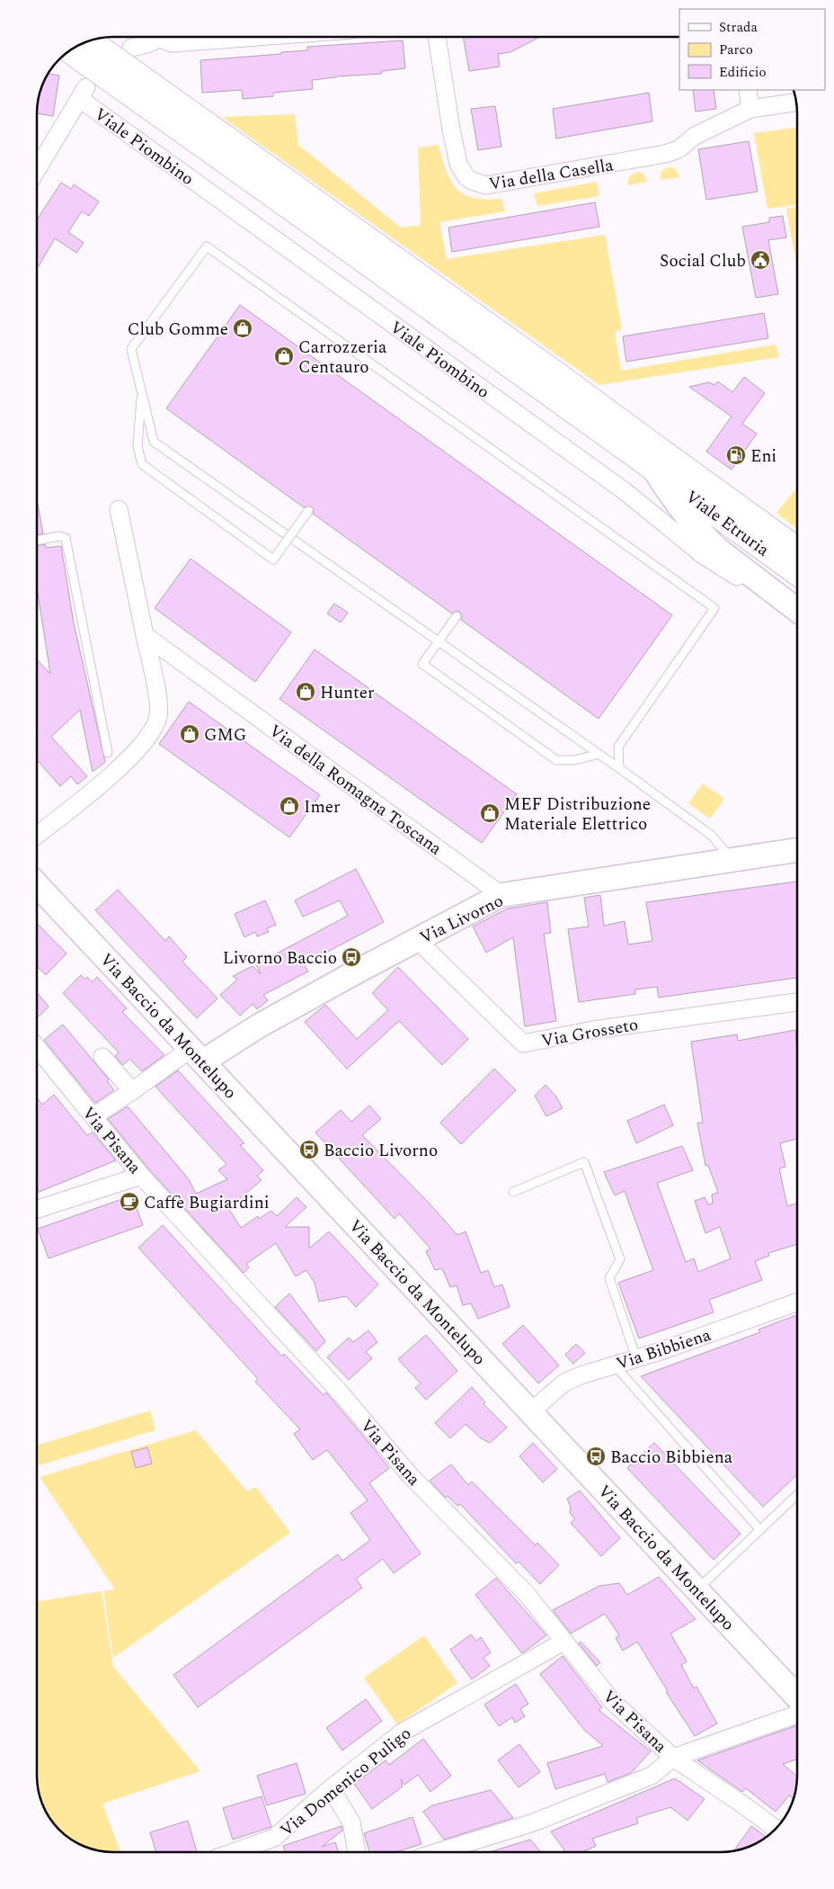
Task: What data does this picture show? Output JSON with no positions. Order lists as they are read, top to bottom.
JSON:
{
  "streets": {
    "main road": ["Viale Etruria"],
    "street": [
      "Viale Piombino",
      "Via della Casella",
      "Via della Romagna Toscana",
      "Via Livorno",
      "Via Baccio da Montelupo",
      "Via Grosseto",
      "Via Pisana",
      "Via Bibbiena",
      "Via Domenico Puligo"
    ]
  },
  "crossings": [
    ["Viale Piombino", "Viale Etruria"],
    ["Via della Romagna Toscana", "Via Livorno"],
    ["Via Livorno", "Via Baccio da Montelupo"],
    ["Via Livorno", "Via Grosseto"],
    ["Via Baccio da Montelupo", "Via Bibbiena"],
    ["Via Pisana", "Via Domenico Puligo"]
  ],
  "places": {
    "public building": ["Social Club"],
    "shop": [
      "Club Gomme",
      "Carrozzeria Centauro",
      "Hunter",
      "GMG",
      "Imer",
      "MEF Distribuzione Materiale Elettrico"
    ],
    "fuel station": ["Eni"],
    "bus stop": ["Livorno Baccio", "Baccio Livorno", "Baccio Bibbiena"],
    "cafe": ["Caffè Bugiardini"]
  },
  "legend": ["Strada", "Parco", "Edificio"]
}
